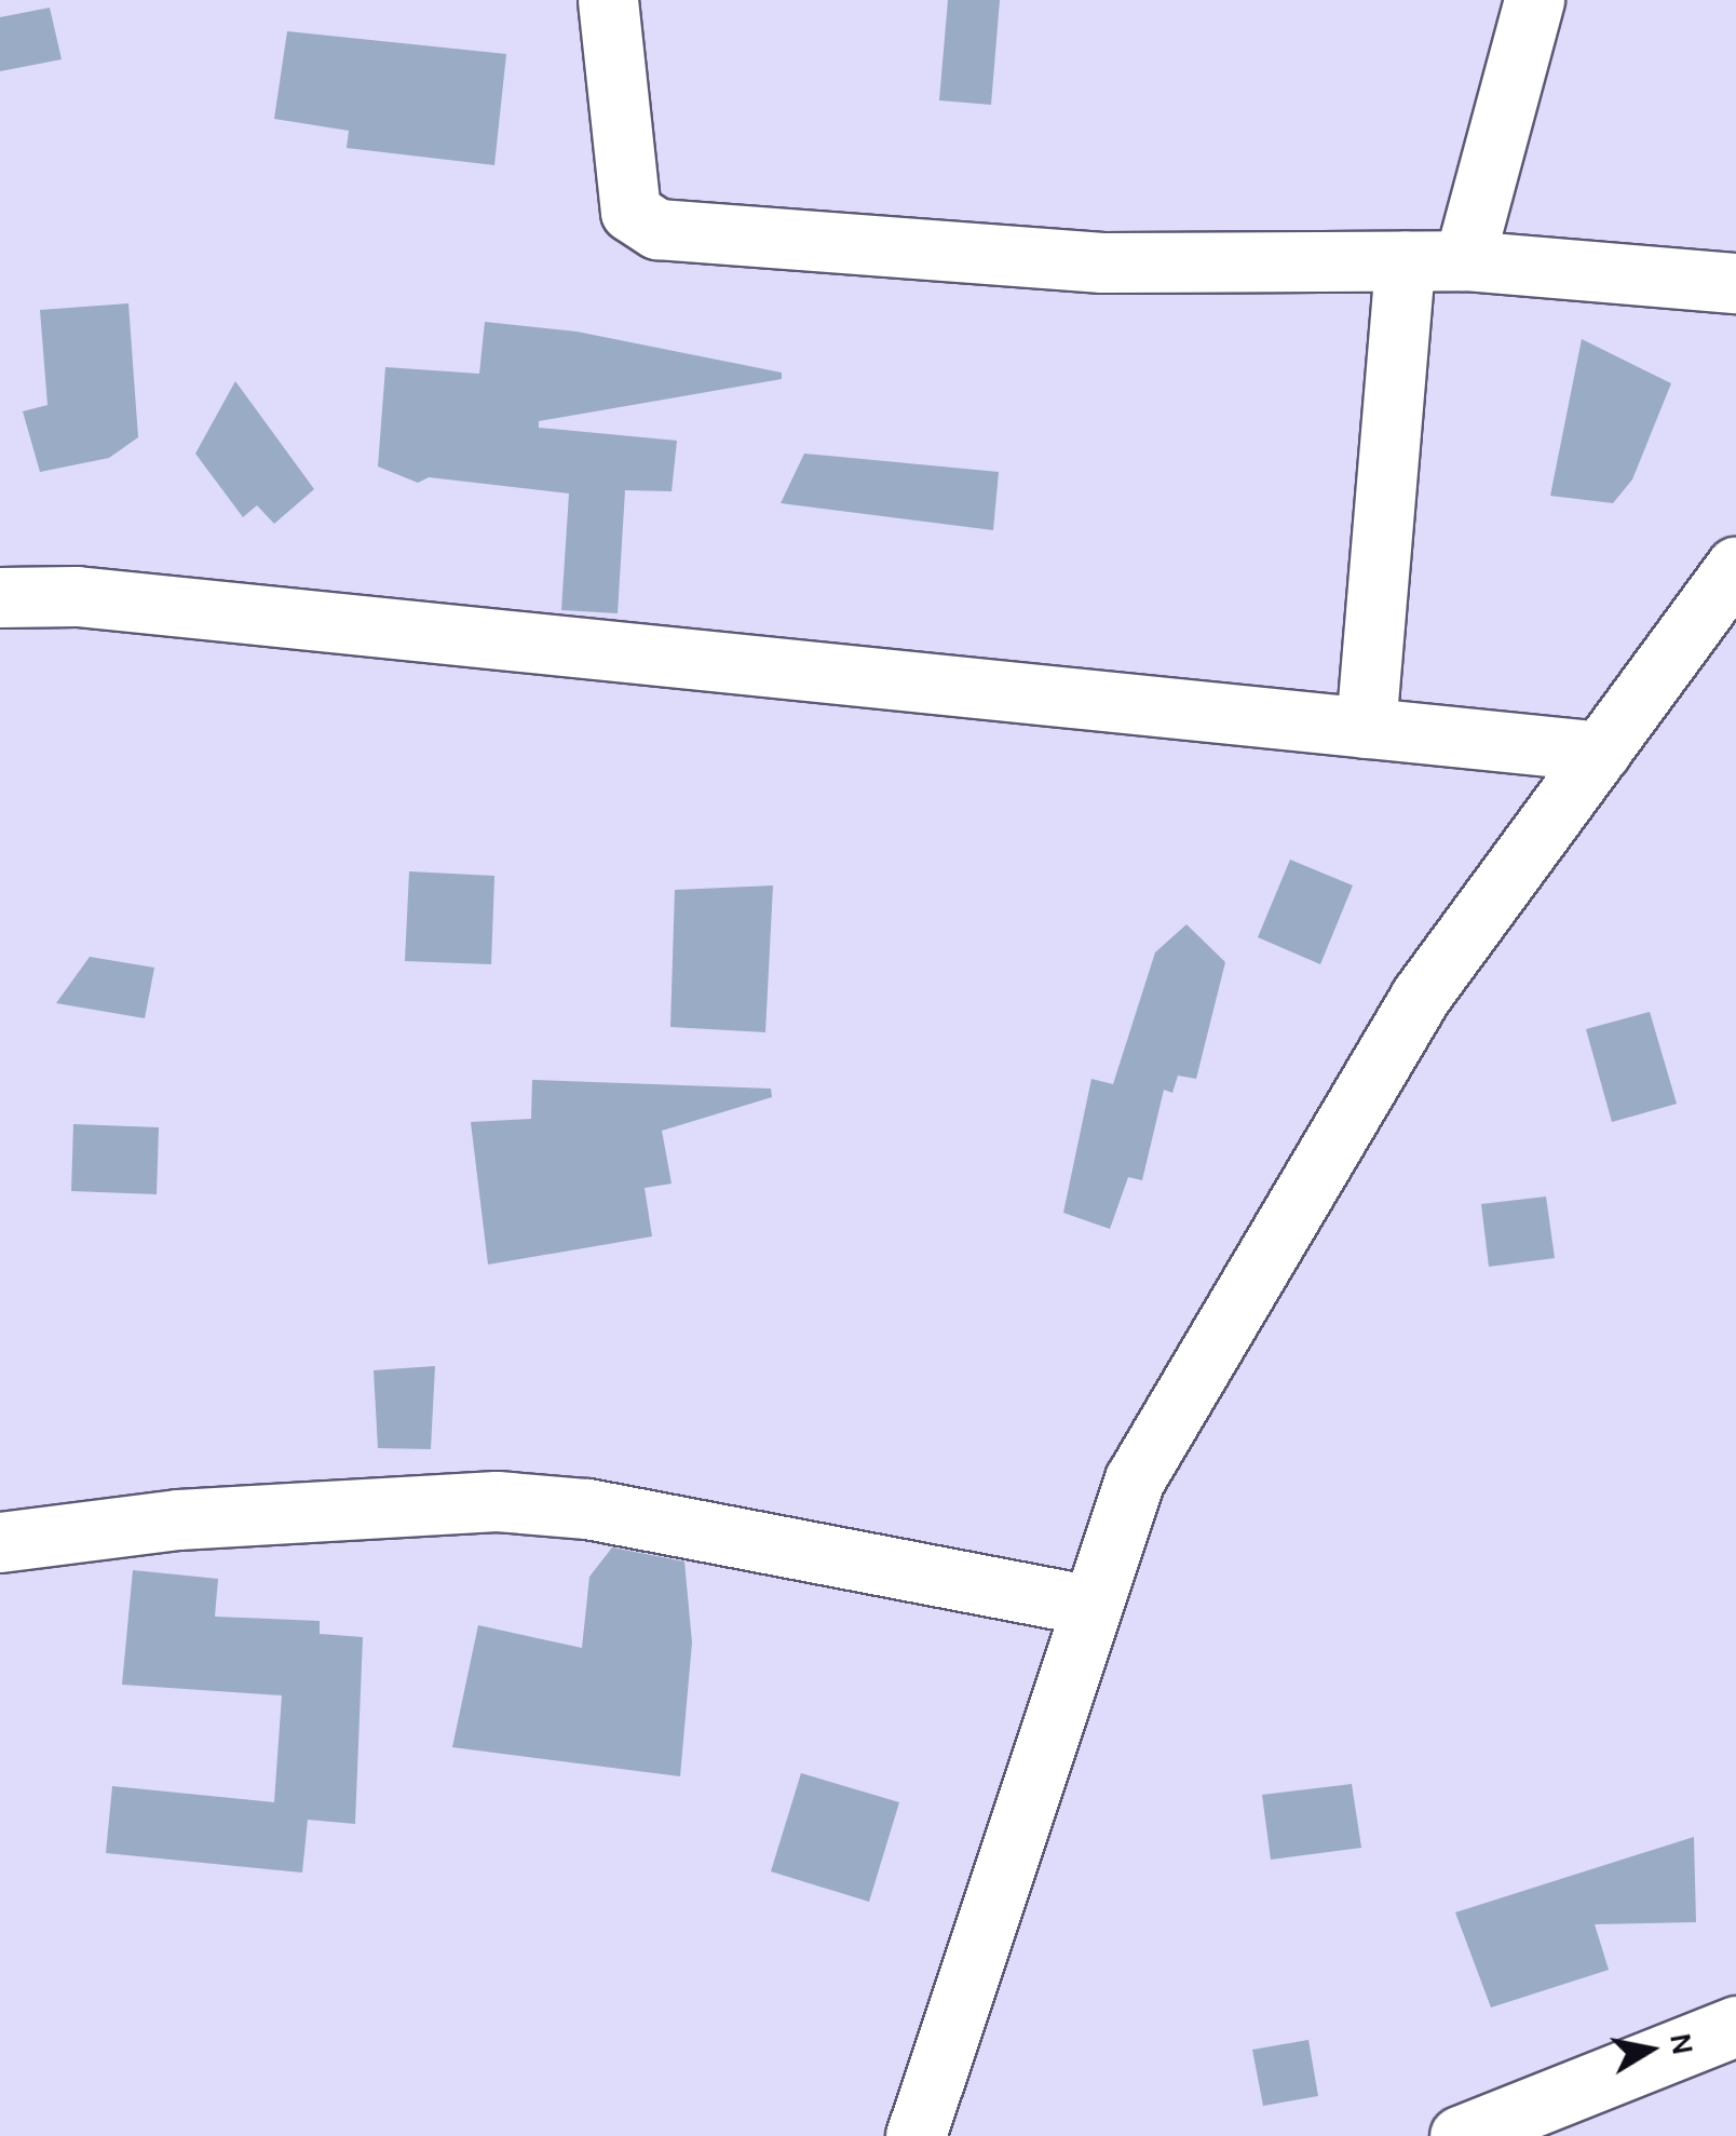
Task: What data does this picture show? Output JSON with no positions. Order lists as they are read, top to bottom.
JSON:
{
  "north": "right"
}
